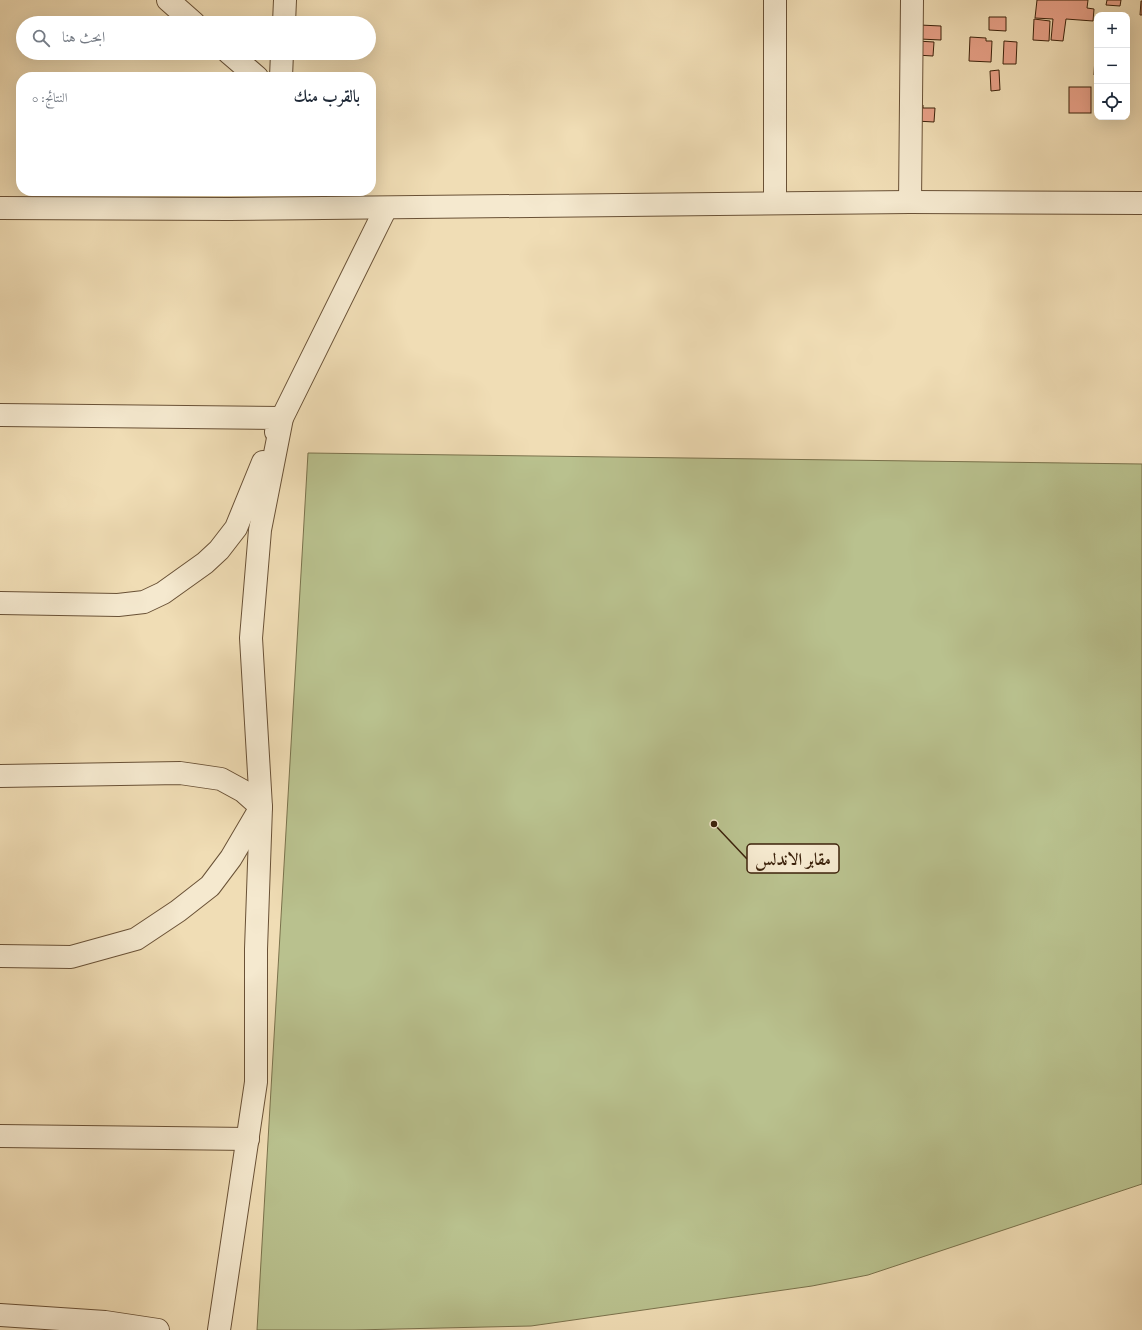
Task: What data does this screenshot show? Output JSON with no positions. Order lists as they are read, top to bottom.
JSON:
{
  "places": ["مقابر الاندلس"],
  "page": {
    "map_buttons": ["+", "−"],
    "search": "ابحث هنا",
    "heading": ["بالقرب منك", "النتائج: 0"]
  }
}
